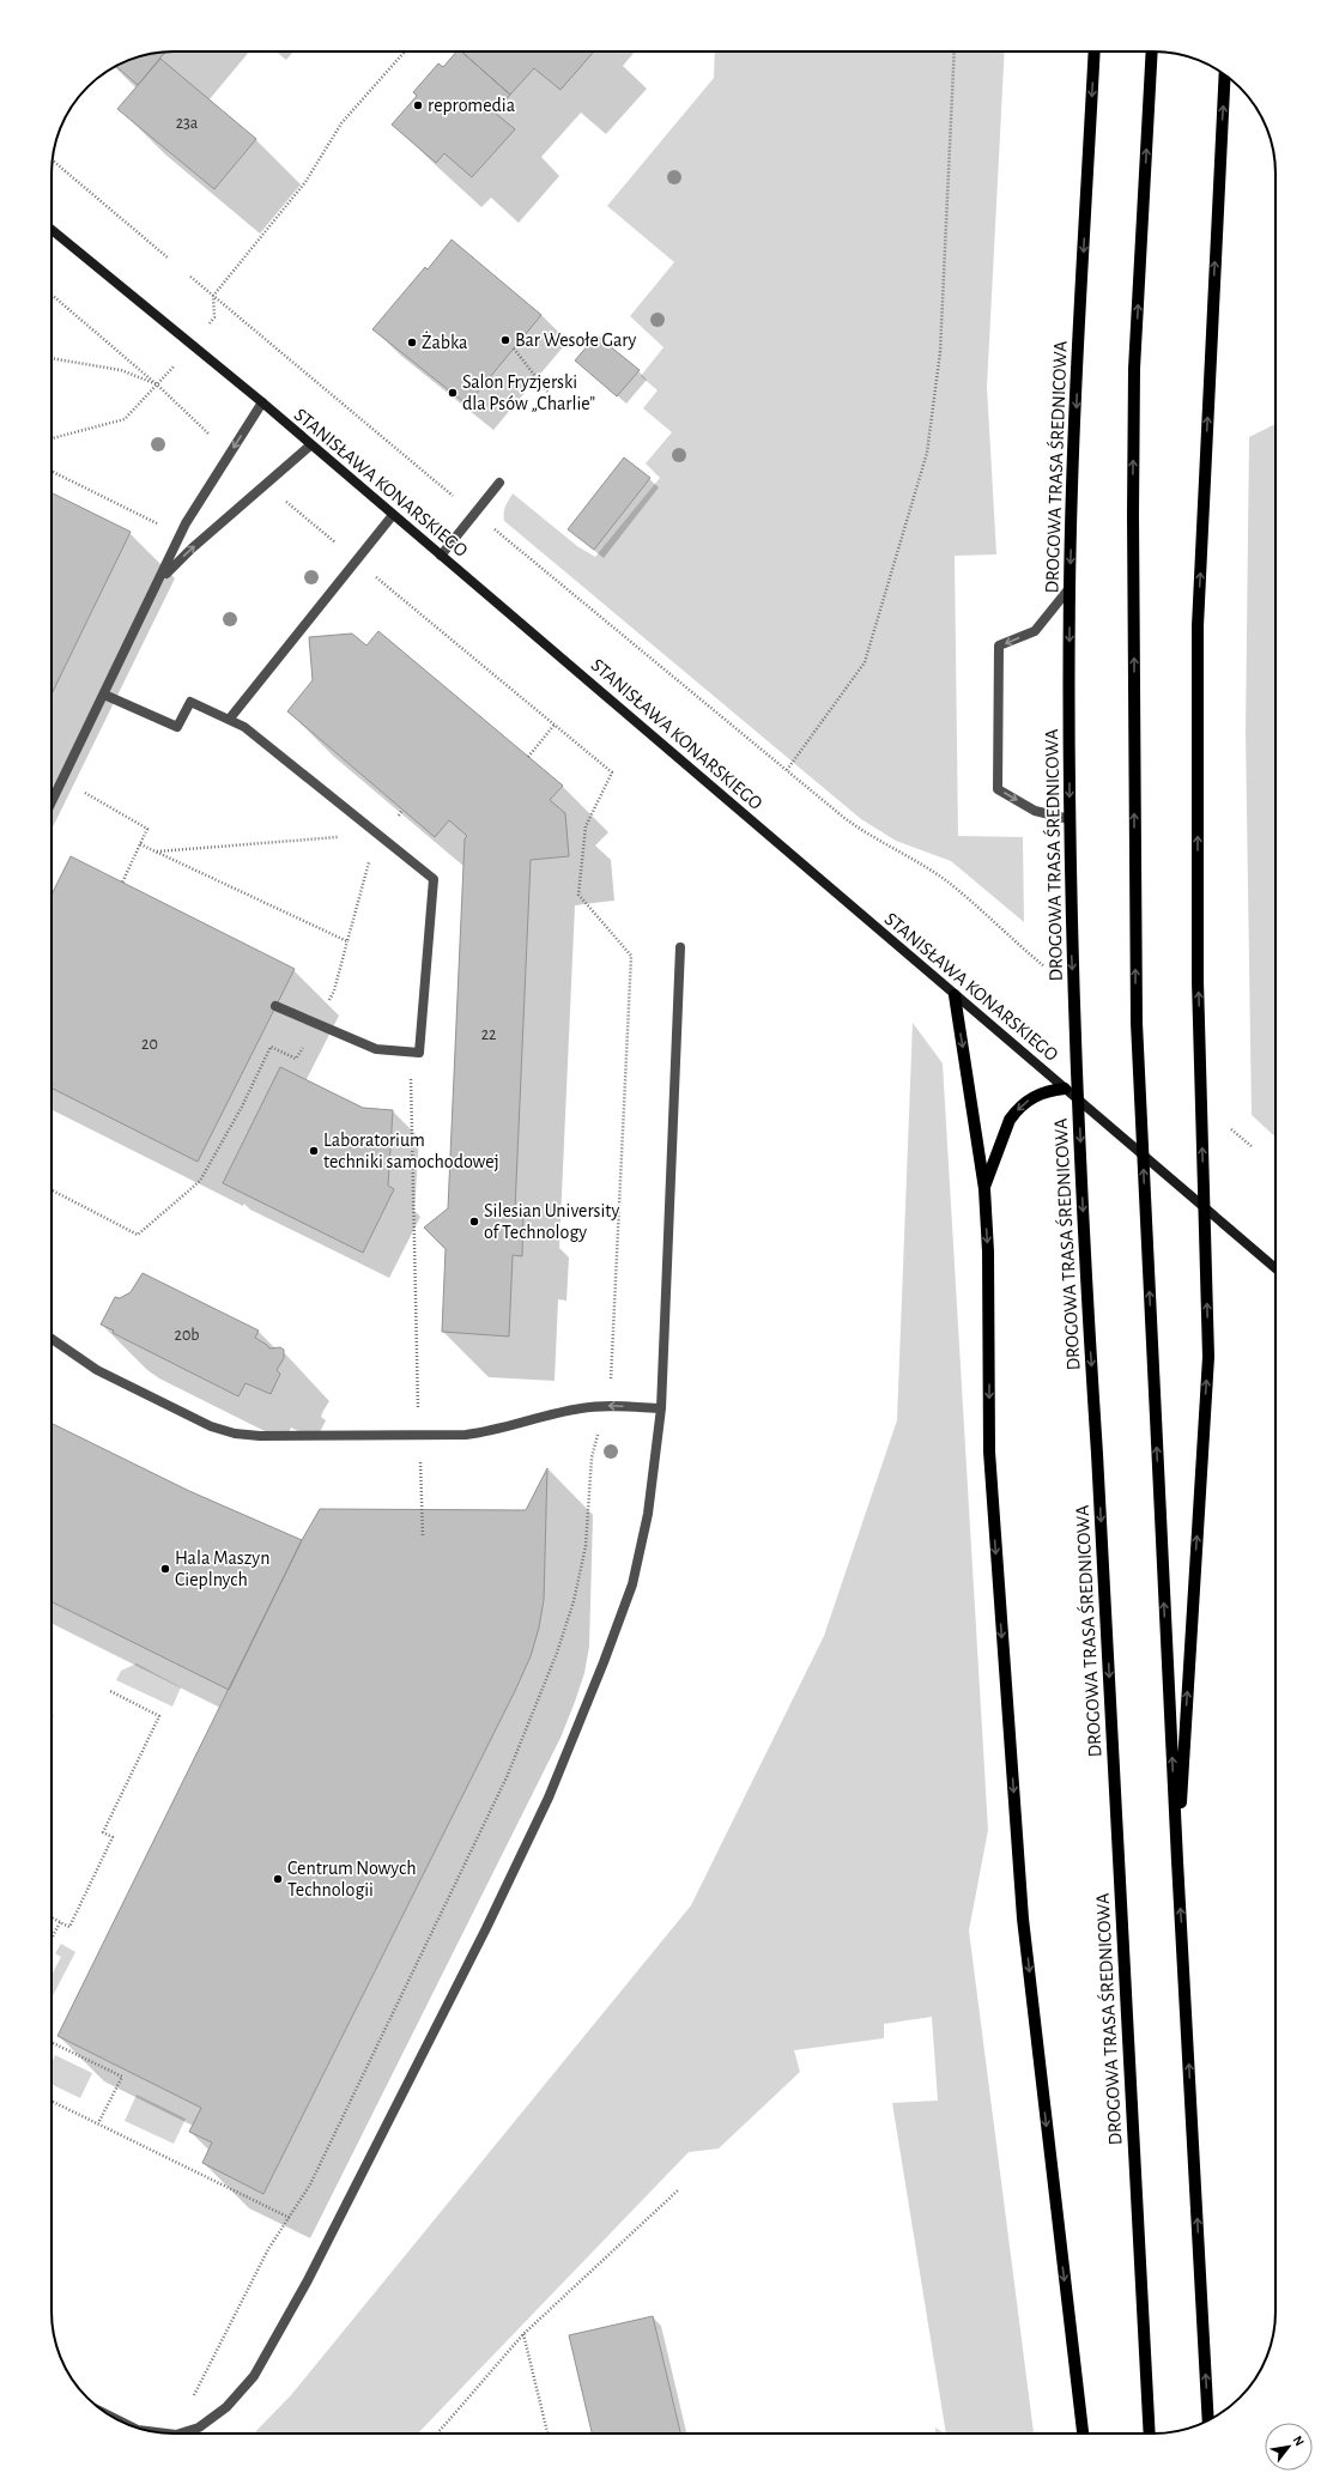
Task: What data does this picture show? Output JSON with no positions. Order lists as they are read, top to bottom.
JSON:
{
  "streets": {
    "main road": ["DROGOWA TRASA ŚREDNICOWA"],
    "street": ["STANISŁAWA KONARSKIEGO"]
  },
  "places": [
    "repromedia",
    "Bar Wesołe Gary",
    "Żabka",
    "Salon Fryzjerski dla Psów „Charlie”",
    "Laboratorium techniki samochodowej",
    "Silesian University of Technology",
    "Hala Maszyn Cieplnych",
    "Centrum Nowych Technologii"
  ],
  "house_numbers": [
    "23a",
    "22",
    "20",
    "20b"
  ],
  "north": "top right"
}
